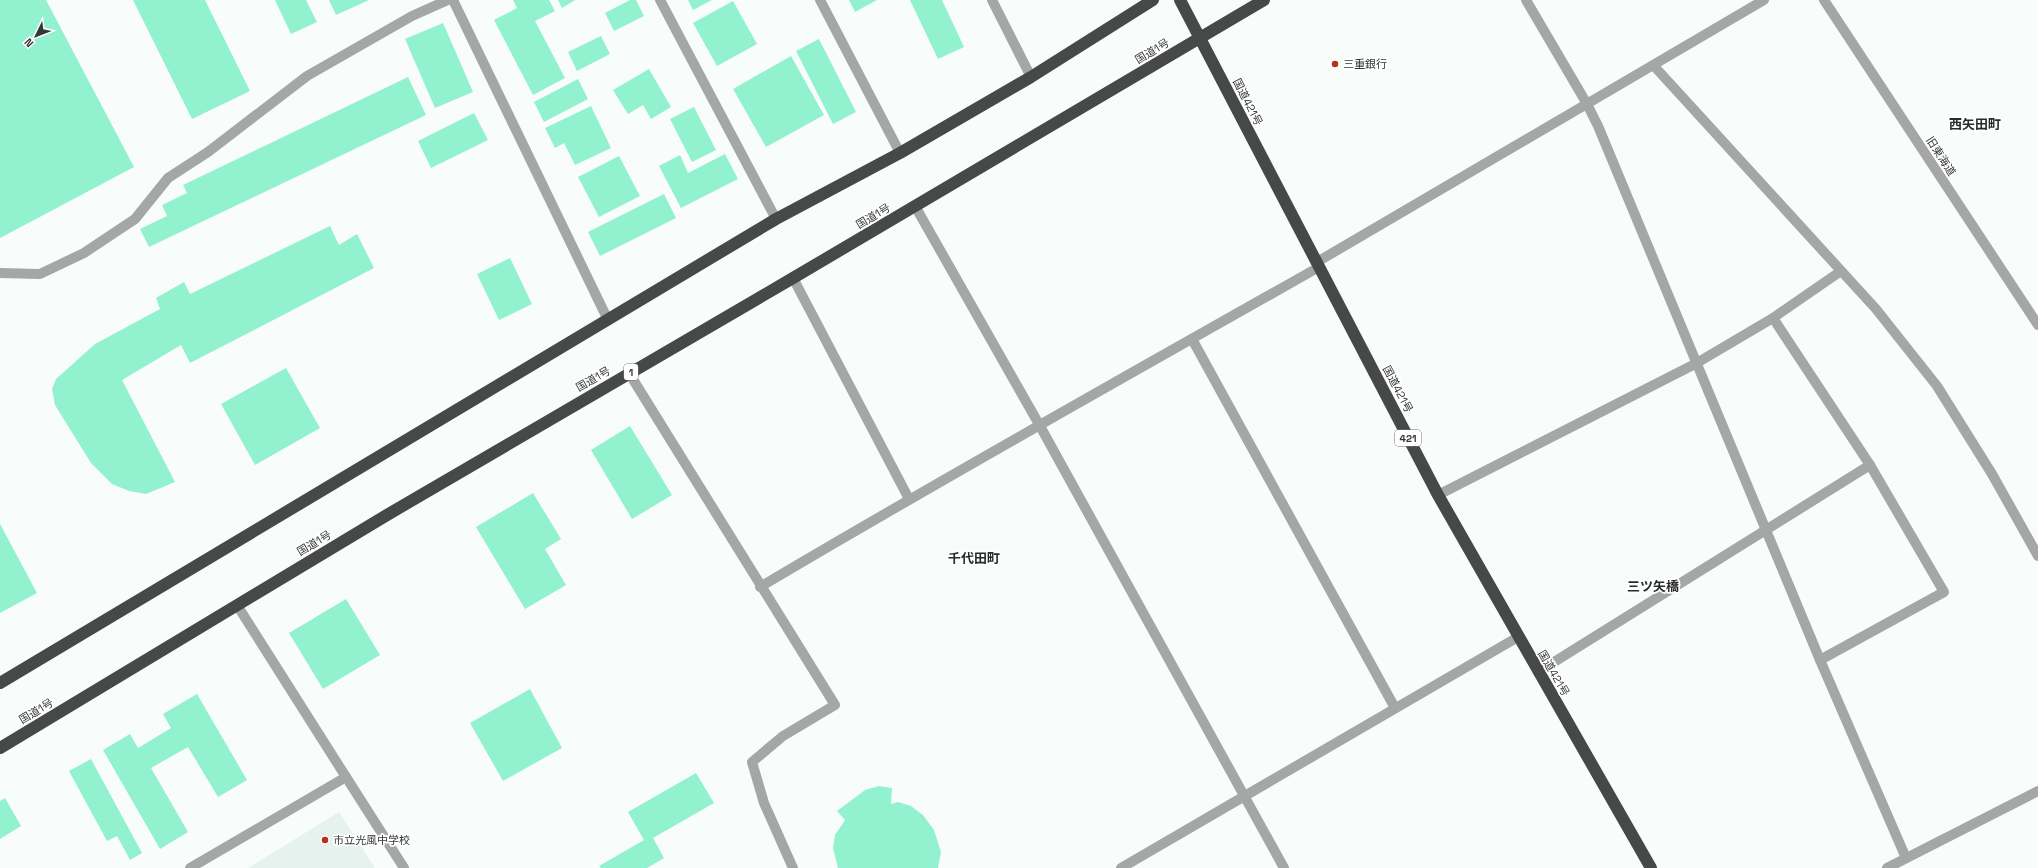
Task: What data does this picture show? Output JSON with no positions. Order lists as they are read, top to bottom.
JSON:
{
  "streets": {
    "highway": [
      "国道1号",
      "国道421号",
      "1",
      "421"
    ],
    "street": ["旧東海道"]
  },
  "crossings": [
    ["国道1号", "国道421号"]
  ],
  "districts": ["西矢田町", "千代田町", "三ツ矢橋"],
  "places": ["三重銀行", "市立光風中学校"],
  "north": "bottom left"
}
